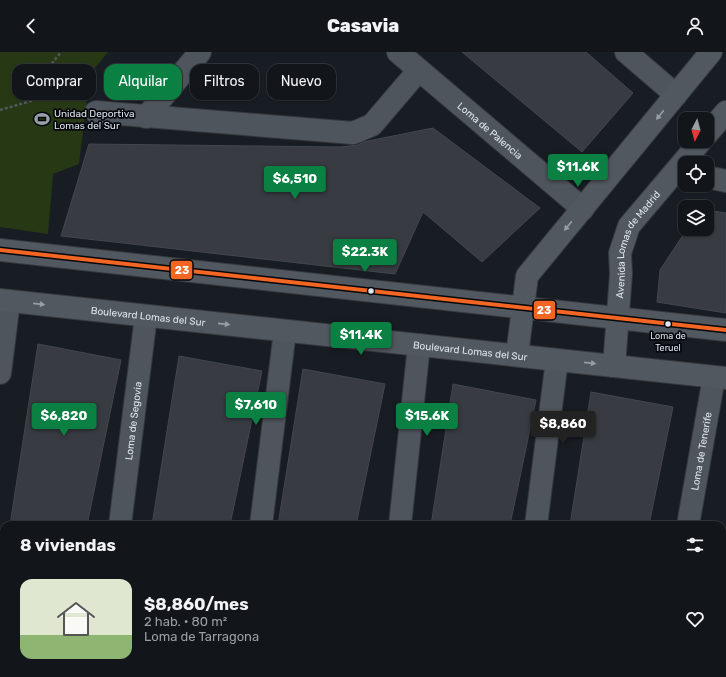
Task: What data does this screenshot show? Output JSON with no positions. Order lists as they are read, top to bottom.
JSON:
{
  "streets": {
    "street": [
      "Loma de Palencia",
      "Avenida Lomas de Madrid",
      "Boulevard Lomas del Sur",
      "Loma de Segovia",
      "Loma de Tenerife"
    ]
  },
  "crossings": [
    ["Avenida Lomas de Madrid", "Boulevard Lomas del Sur"],
    ["Boulevard Lomas del Sur", "Loma de Segovia"],
    ["Boulevard Lomas del Sur", "Loma de Tenerife"]
  ],
  "places": {
    "sports": ["Unidad Deportiva Lomas del Sur"],
    "other": ["Loma de Teruel"]
  },
  "lines": ["transit line 23"],
  "north": "bottom",
  "page": {
    "header": "Casavia",
    "chip": [
      "Comprar",
      "Alquilar",
      "Filtros",
      "Nuevo"
    ],
    "price": [
      "$11.6K",
      "$6,510",
      "$22.3K",
      "$11.4K",
      "$7,610",
      "$6,820",
      "$15.6K",
      "$8,860"
    ],
    "heading": "8 viviendas",
    "list": [
      {
        "name": "$8,860/mes",
        "note": "2 hab. · 80 m² · Loma de Tarragona"
      }
    ]
  }
}
